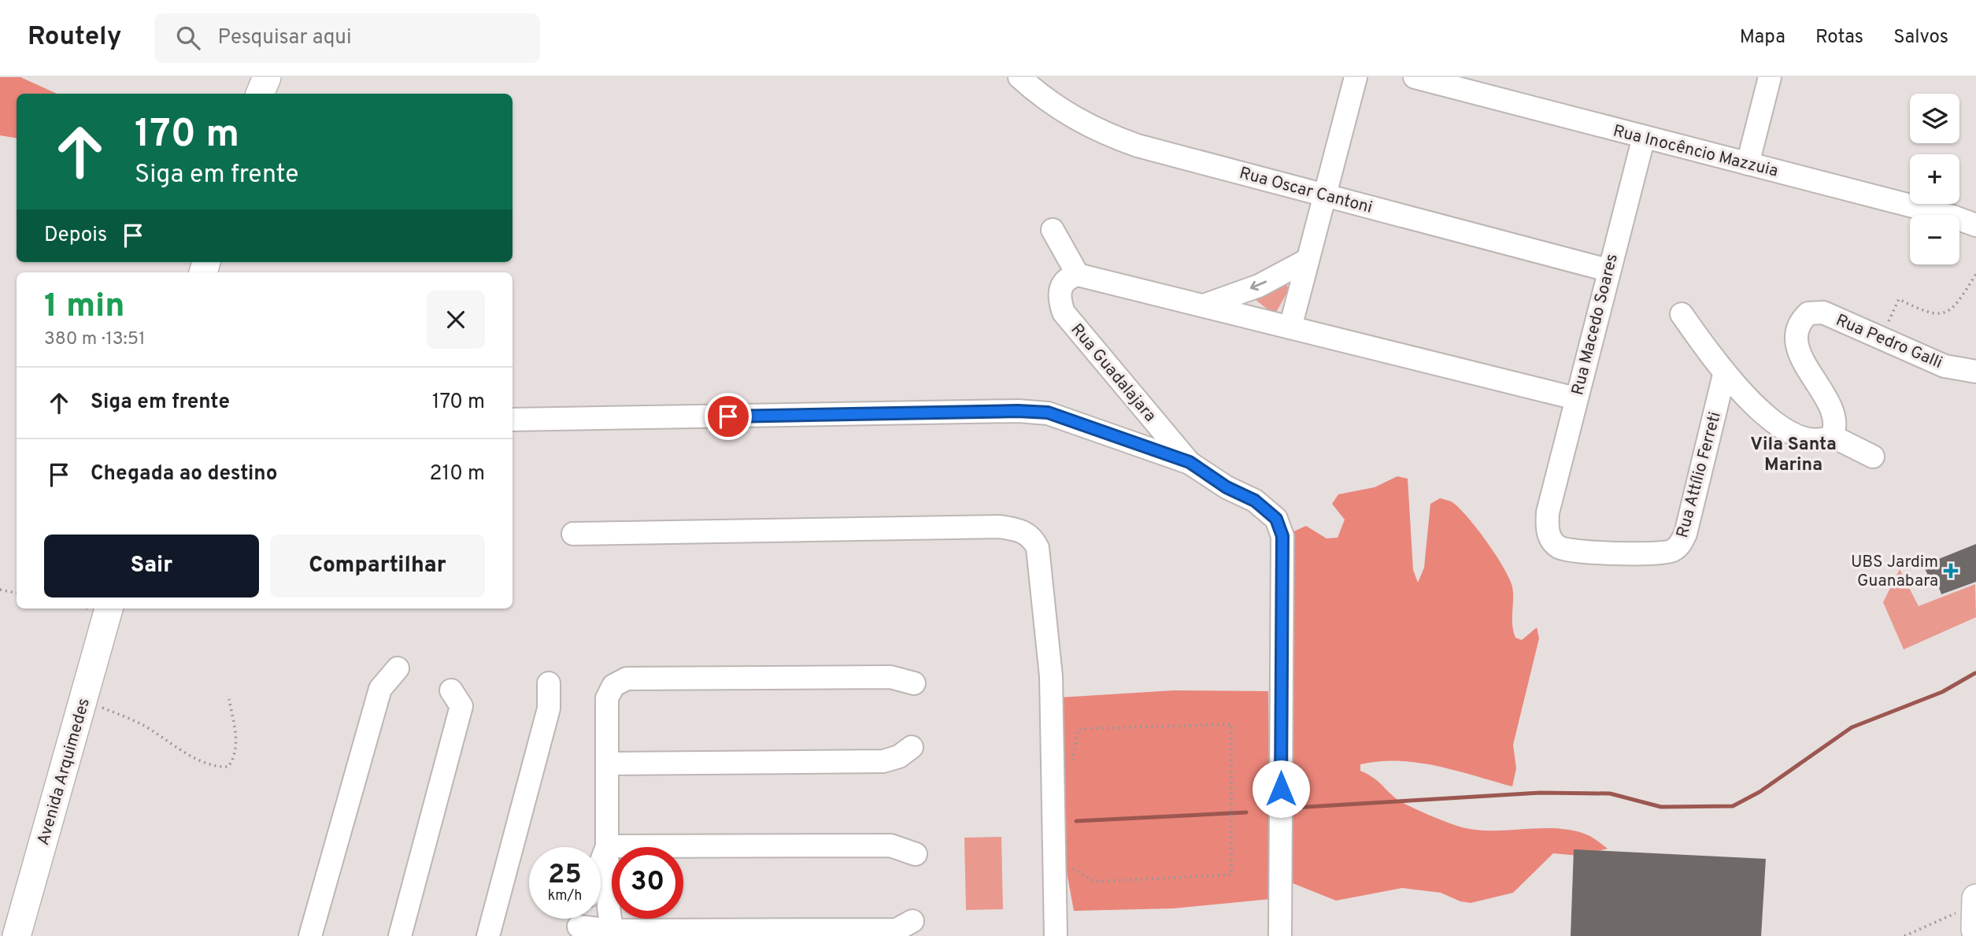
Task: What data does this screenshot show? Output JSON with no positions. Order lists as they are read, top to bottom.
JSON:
{
  "streets": {
    "main road": ["Avenida Arquimedes"],
    "street": [
      "Rua Inocêncio Mazzuia",
      "Rua Oscar Cantoni",
      "Rua Macedo Soares",
      "Rua Pedro Galli",
      "Rua Guadalajara",
      "Rua Attílio Ferreti"
    ]
  },
  "crossings": [
    ["Rua Inocêncio Mazzuia", "Rua Macedo Soares"],
    ["Rua Oscar Cantoni", "Rua Macedo Soares"],
    ["Rua Macedo Soares", "Rua Attílio Ferreti"]
  ],
  "districts": ["Vila Santa Marina"],
  "places": {
    "health": ["UBS Jardim Guanabara"]
  },
  "page": {
    "header": "Routely",
    "search": "Pesquisar aqui",
    "nav": ["Mapa", "Rotas", "Salvos"],
    "map_buttons": ["+", "−"],
    "turn": ["170 m", "Siga em frente"],
    "then": "Depois",
    "heading": ["1 min", "380 m · 13:51"],
    "list": [
      {
        "name": "Siga em frente",
        "value": "170 m"
      },
      {
        "name": "Chegada ao destino",
        "value": "210 m"
      }
    ],
    "buttons": ["Sair", "Compartilhar"],
    "speed": "25 km/h",
    "limit": "30"
  }
}
